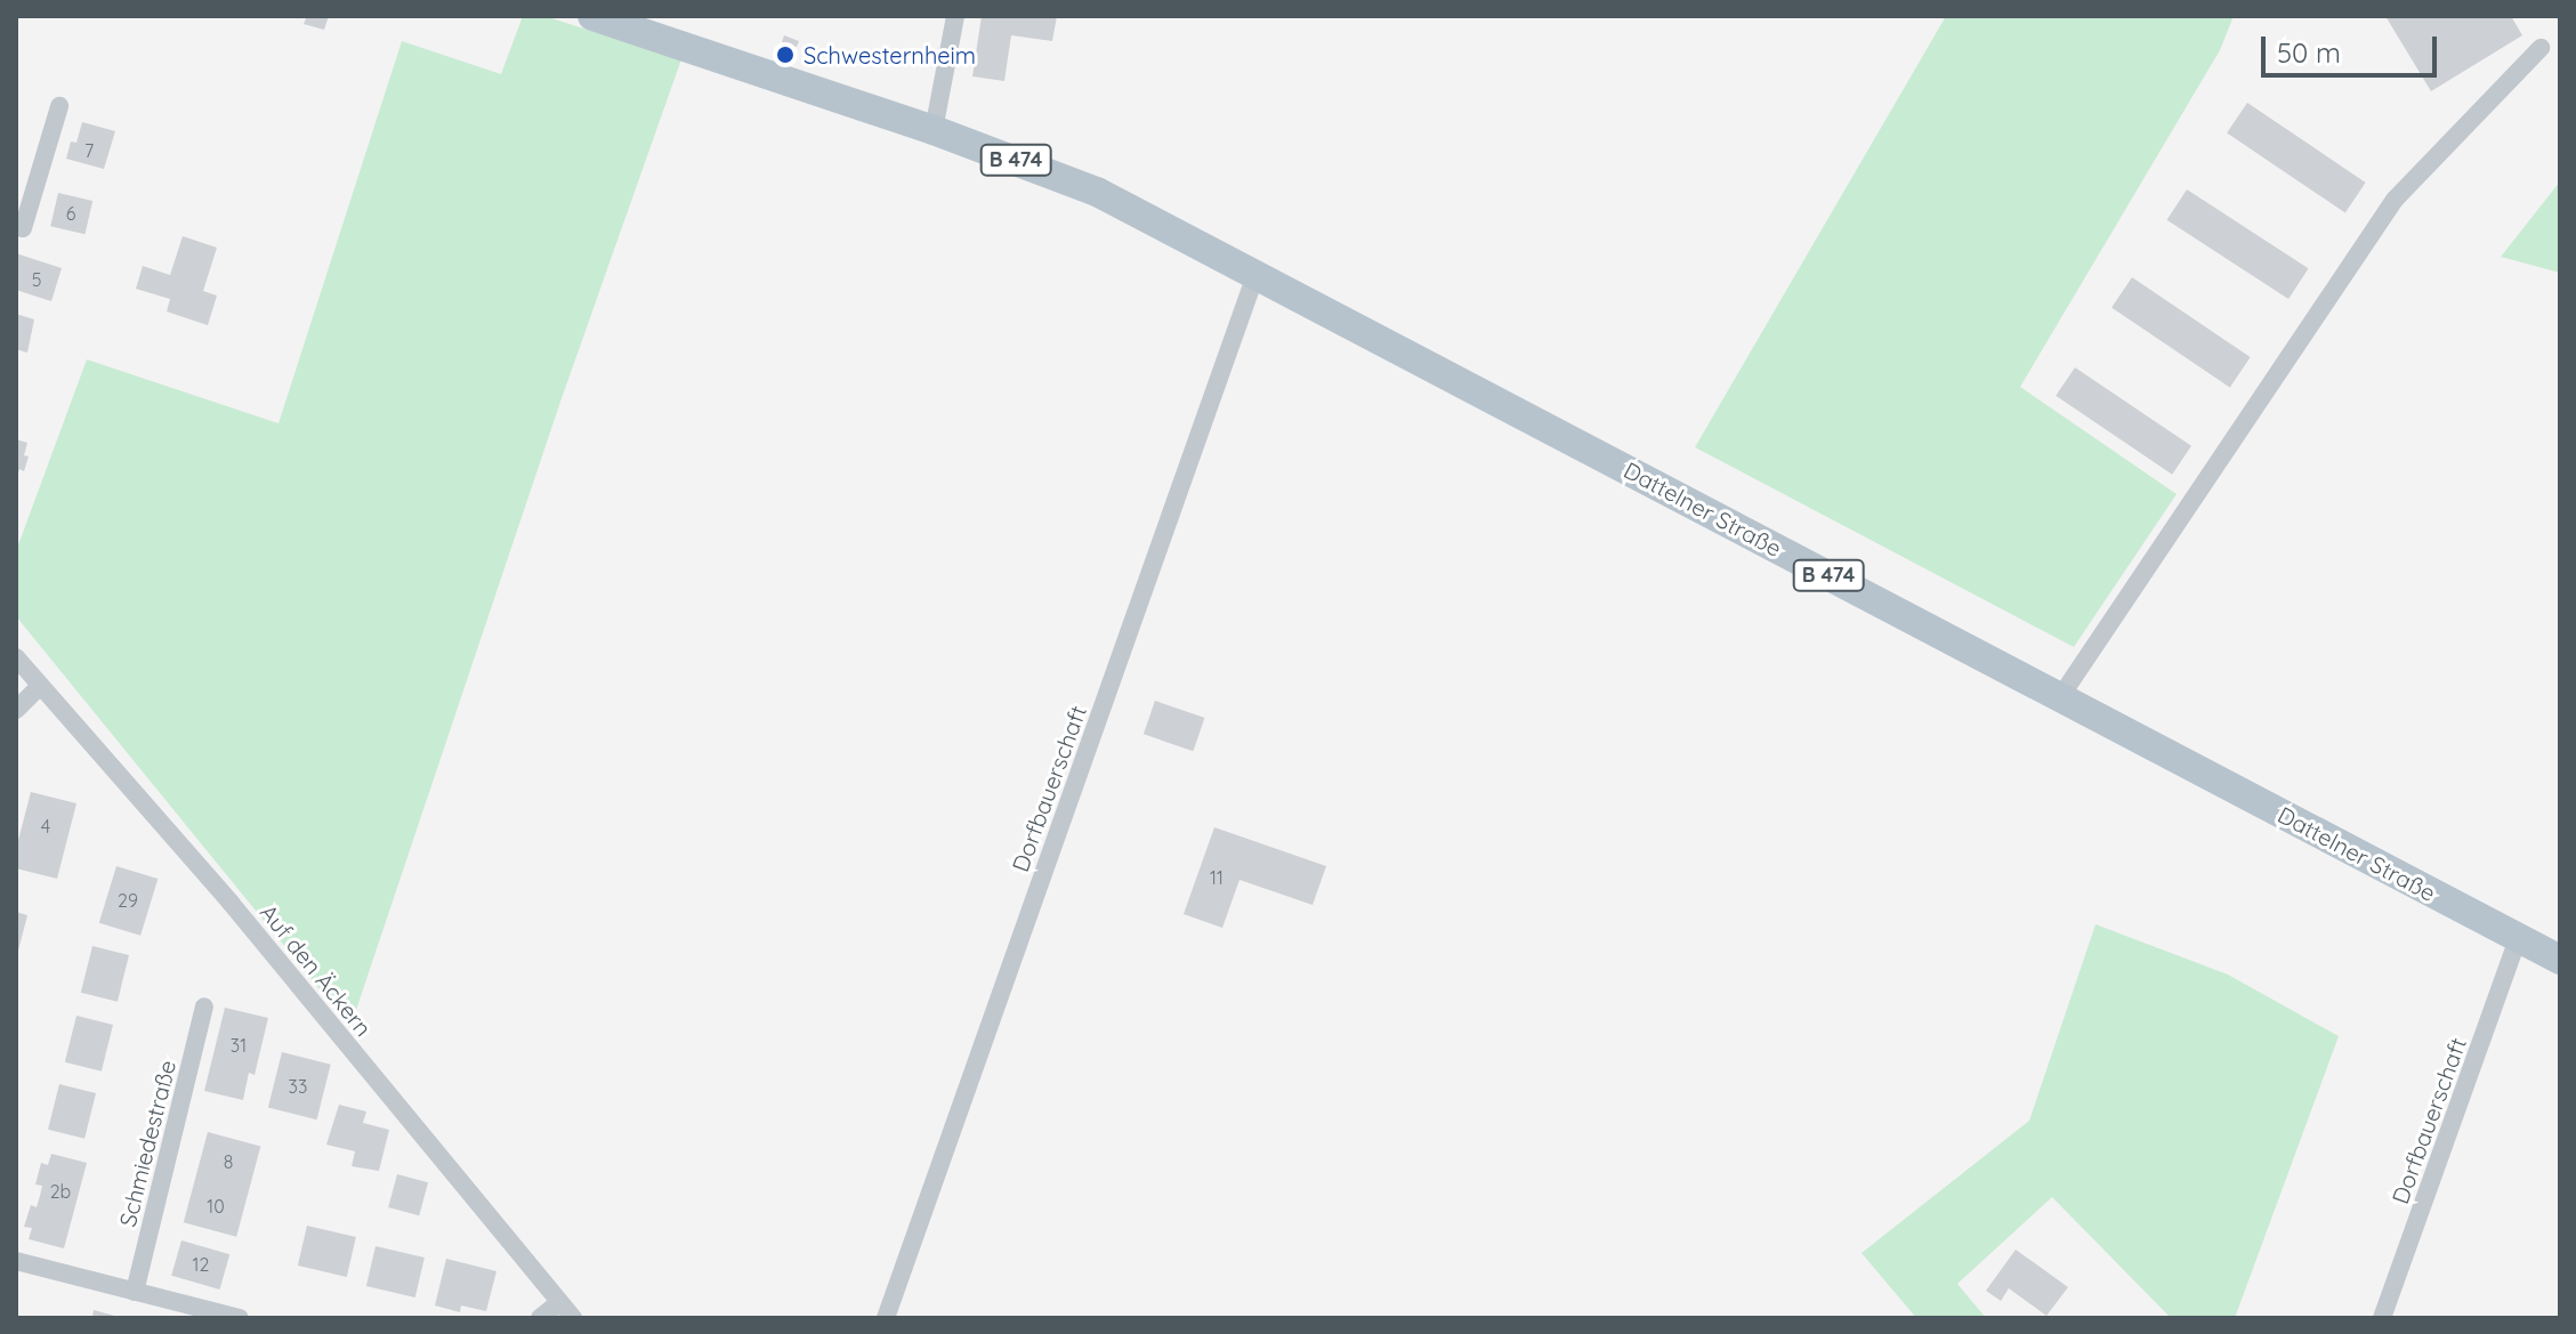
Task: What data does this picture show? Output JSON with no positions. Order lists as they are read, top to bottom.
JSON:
{
  "streets": {
    "main road": ["B 474", "Dattelner Straße"],
    "street": ["Dorfbauerschaft", "Auf den Äckern", "Schmiedestraße"]
  },
  "crossings": [
    ["Dattelner Straße", "Dorfbauerschaft"]
  ],
  "places": ["Schwesternheim"],
  "house_numbers": [
    "7",
    "6",
    "5",
    "4",
    "11",
    "29",
    "31",
    "33",
    "8",
    "2b",
    "10",
    "12"
  ],
  "scale_bar": "50 m"
}
